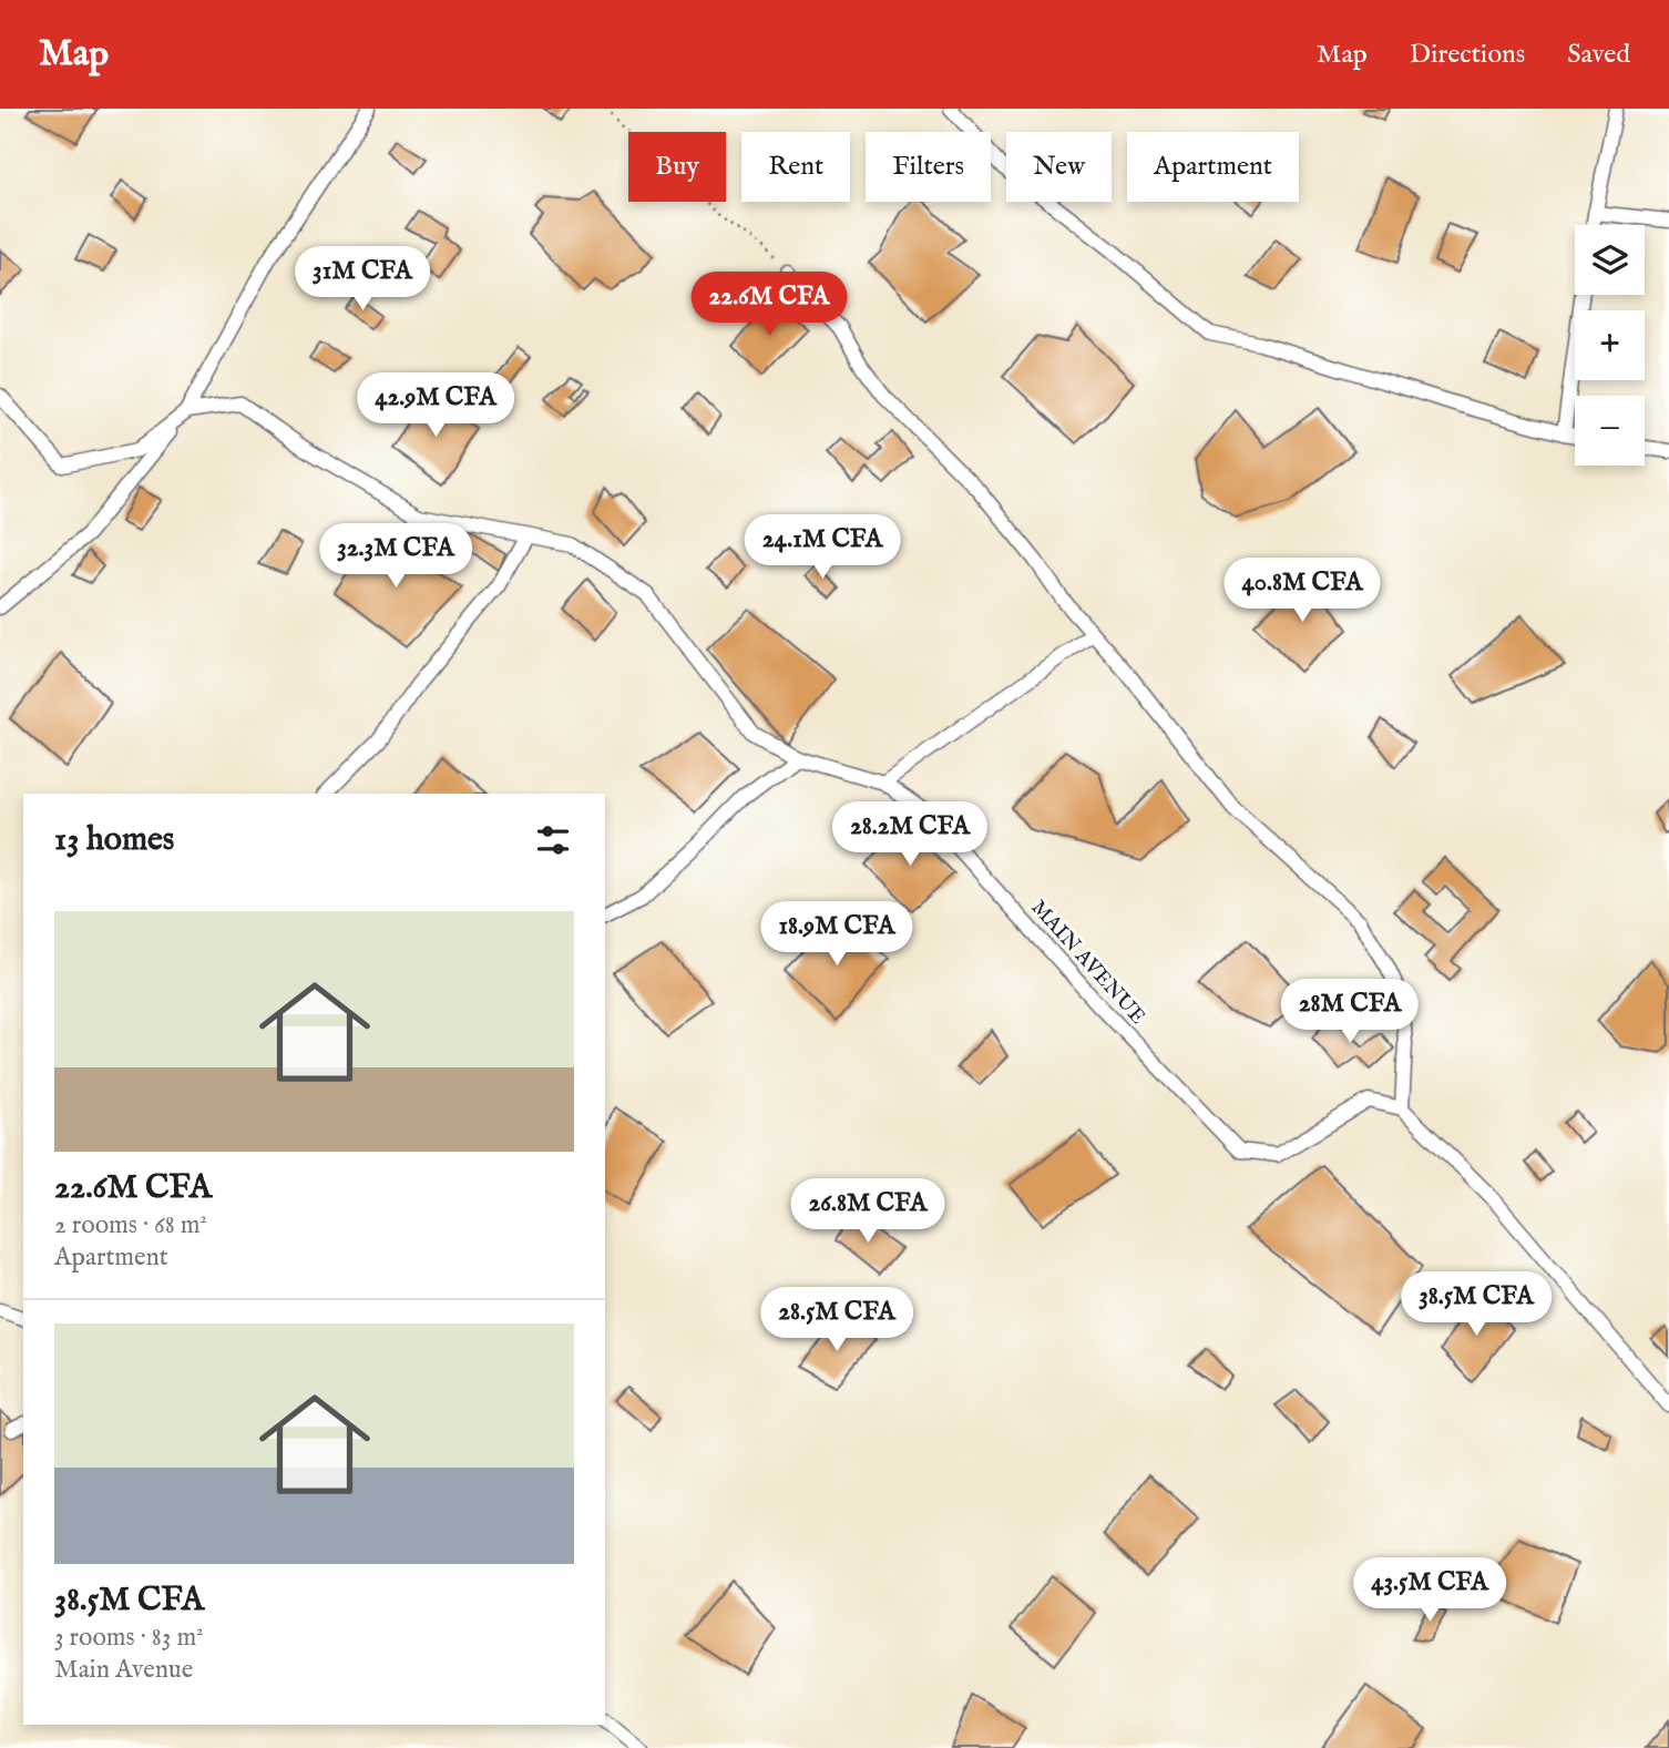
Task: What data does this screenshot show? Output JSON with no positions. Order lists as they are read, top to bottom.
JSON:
{
  "streets": {
    "street": ["MAIN AVENUE"]
  },
  "page": {
    "header": "Map",
    "nav": ["Map", "Directions", "Saved"],
    "chip": [
      "Buy",
      "Rent",
      "Filters",
      "New",
      "Apartment"
    ],
    "map_buttons": ["+", "−"],
    "price": [
      "31M CFA",
      "22.6M CFA",
      "42.9M CFA",
      "24.1M CFA",
      "32.3M CFA",
      "40.8M CFA",
      "28.2M CFA",
      "18.9M CFA",
      "28M CFA",
      "26.8M CFA",
      "38.5M CFA",
      "28.5M CFA",
      "43.5M CFA"
    ],
    "heading": "13 homes",
    "list": [
      {
        "name": "22.6M CFA",
        "note": "2 rooms · 68 m² · Apartment"
      },
      {
        "name": "38.5M CFA",
        "note": "3 rooms · 83 m² · Main Avenue"
      }
    ]
  }
}
